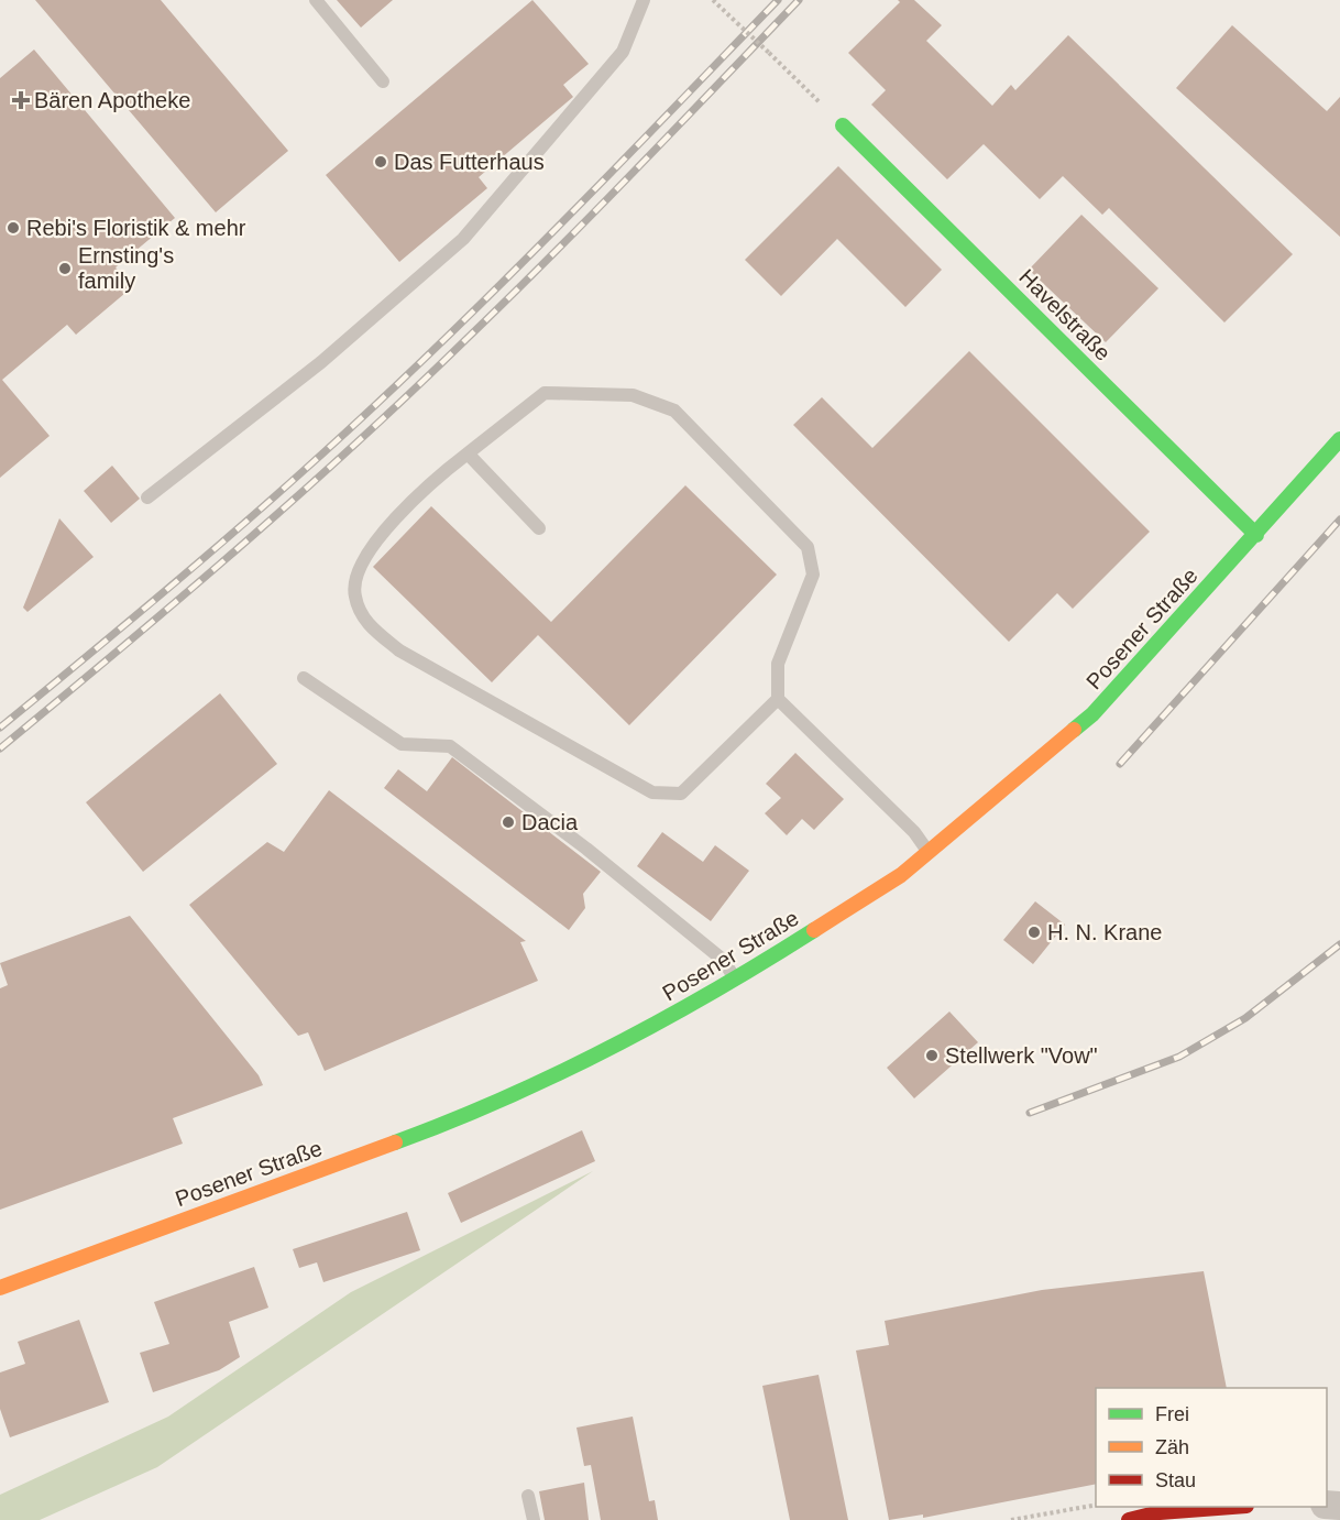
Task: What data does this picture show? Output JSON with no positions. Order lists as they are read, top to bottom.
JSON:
{
  "streets": {
    "street": ["Havelstraße", "Posener Straße"]
  },
  "crossings": [
    ["Havelstraße", "Posener Straße"]
  ],
  "places": {
    "health": ["Bären Apotheke"],
    "other": [
      "Das Futterhaus",
      "Rebi's Floristik & mehr",
      "Ernsting's family",
      "Dacia",
      "H. N. Krane",
      "Stellwerk \"Vow\""
    ]
  },
  "legend": ["Frei", "Zäh", "Stau"]
}
